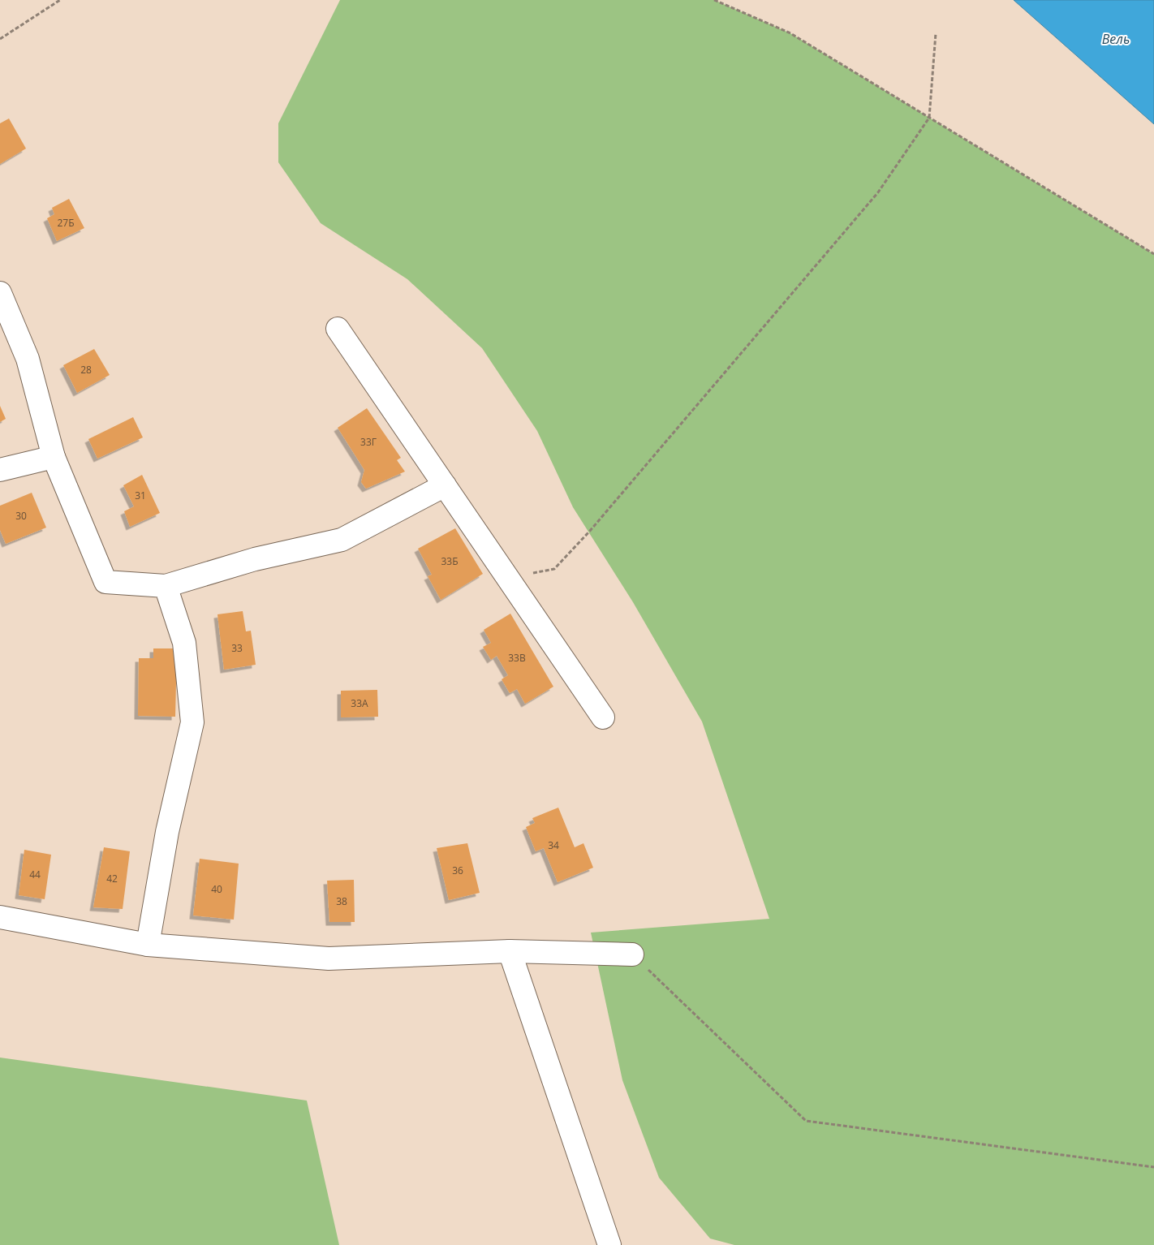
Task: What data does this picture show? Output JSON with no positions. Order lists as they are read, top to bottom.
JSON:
{
  "water": ["Вель"],
  "house_numbers": [
    "27Б",
    "28",
    "33Г",
    "31",
    "30",
    "33Б",
    "33",
    "33В",
    "33А",
    "34",
    "36",
    "44",
    "42",
    "40",
    "38"
  ]
}
